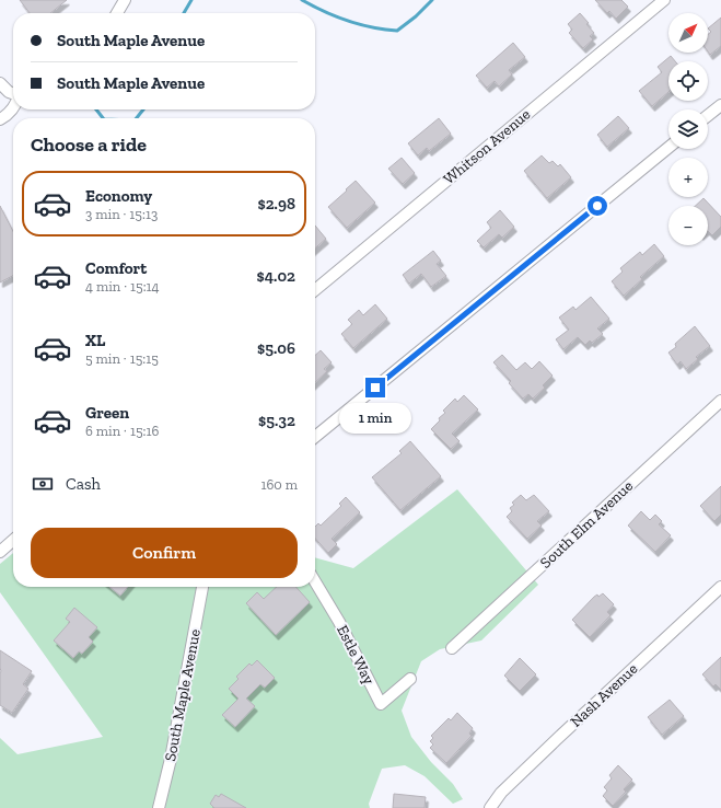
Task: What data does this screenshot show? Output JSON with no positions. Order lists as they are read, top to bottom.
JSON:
{
  "streets": {
    "street": [
      "Whitson Avenue",
      "South Elm Avenue",
      "Estle Way",
      "South Maple Avenue",
      "Nash Avenue"
    ]
  },
  "north": "top right",
  "page": {
    "map_buttons": ["+", "−"],
    "banner": ["South Maple Avenue", "South Maple Avenue"],
    "heading": "Choose a ride",
    "list": [
      {
        "name": "Economy",
        "note": "3 min · 15:13",
        "value": "$2.98"
      },
      {
        "name": "Comfort",
        "note": "4 min · 15:14",
        "value": "$4.02"
      },
      {
        "name": "XL",
        "note": "5 min · 15:15",
        "value": "$5.06"
      },
      {
        "name": "Green",
        "note": "6 min · 15:16",
        "value": "$5.32"
      }
    ],
    "bubble": "1 min",
    "pay": ["Cash", "160 m"],
    "buttons": "Confirm"
  }
}
